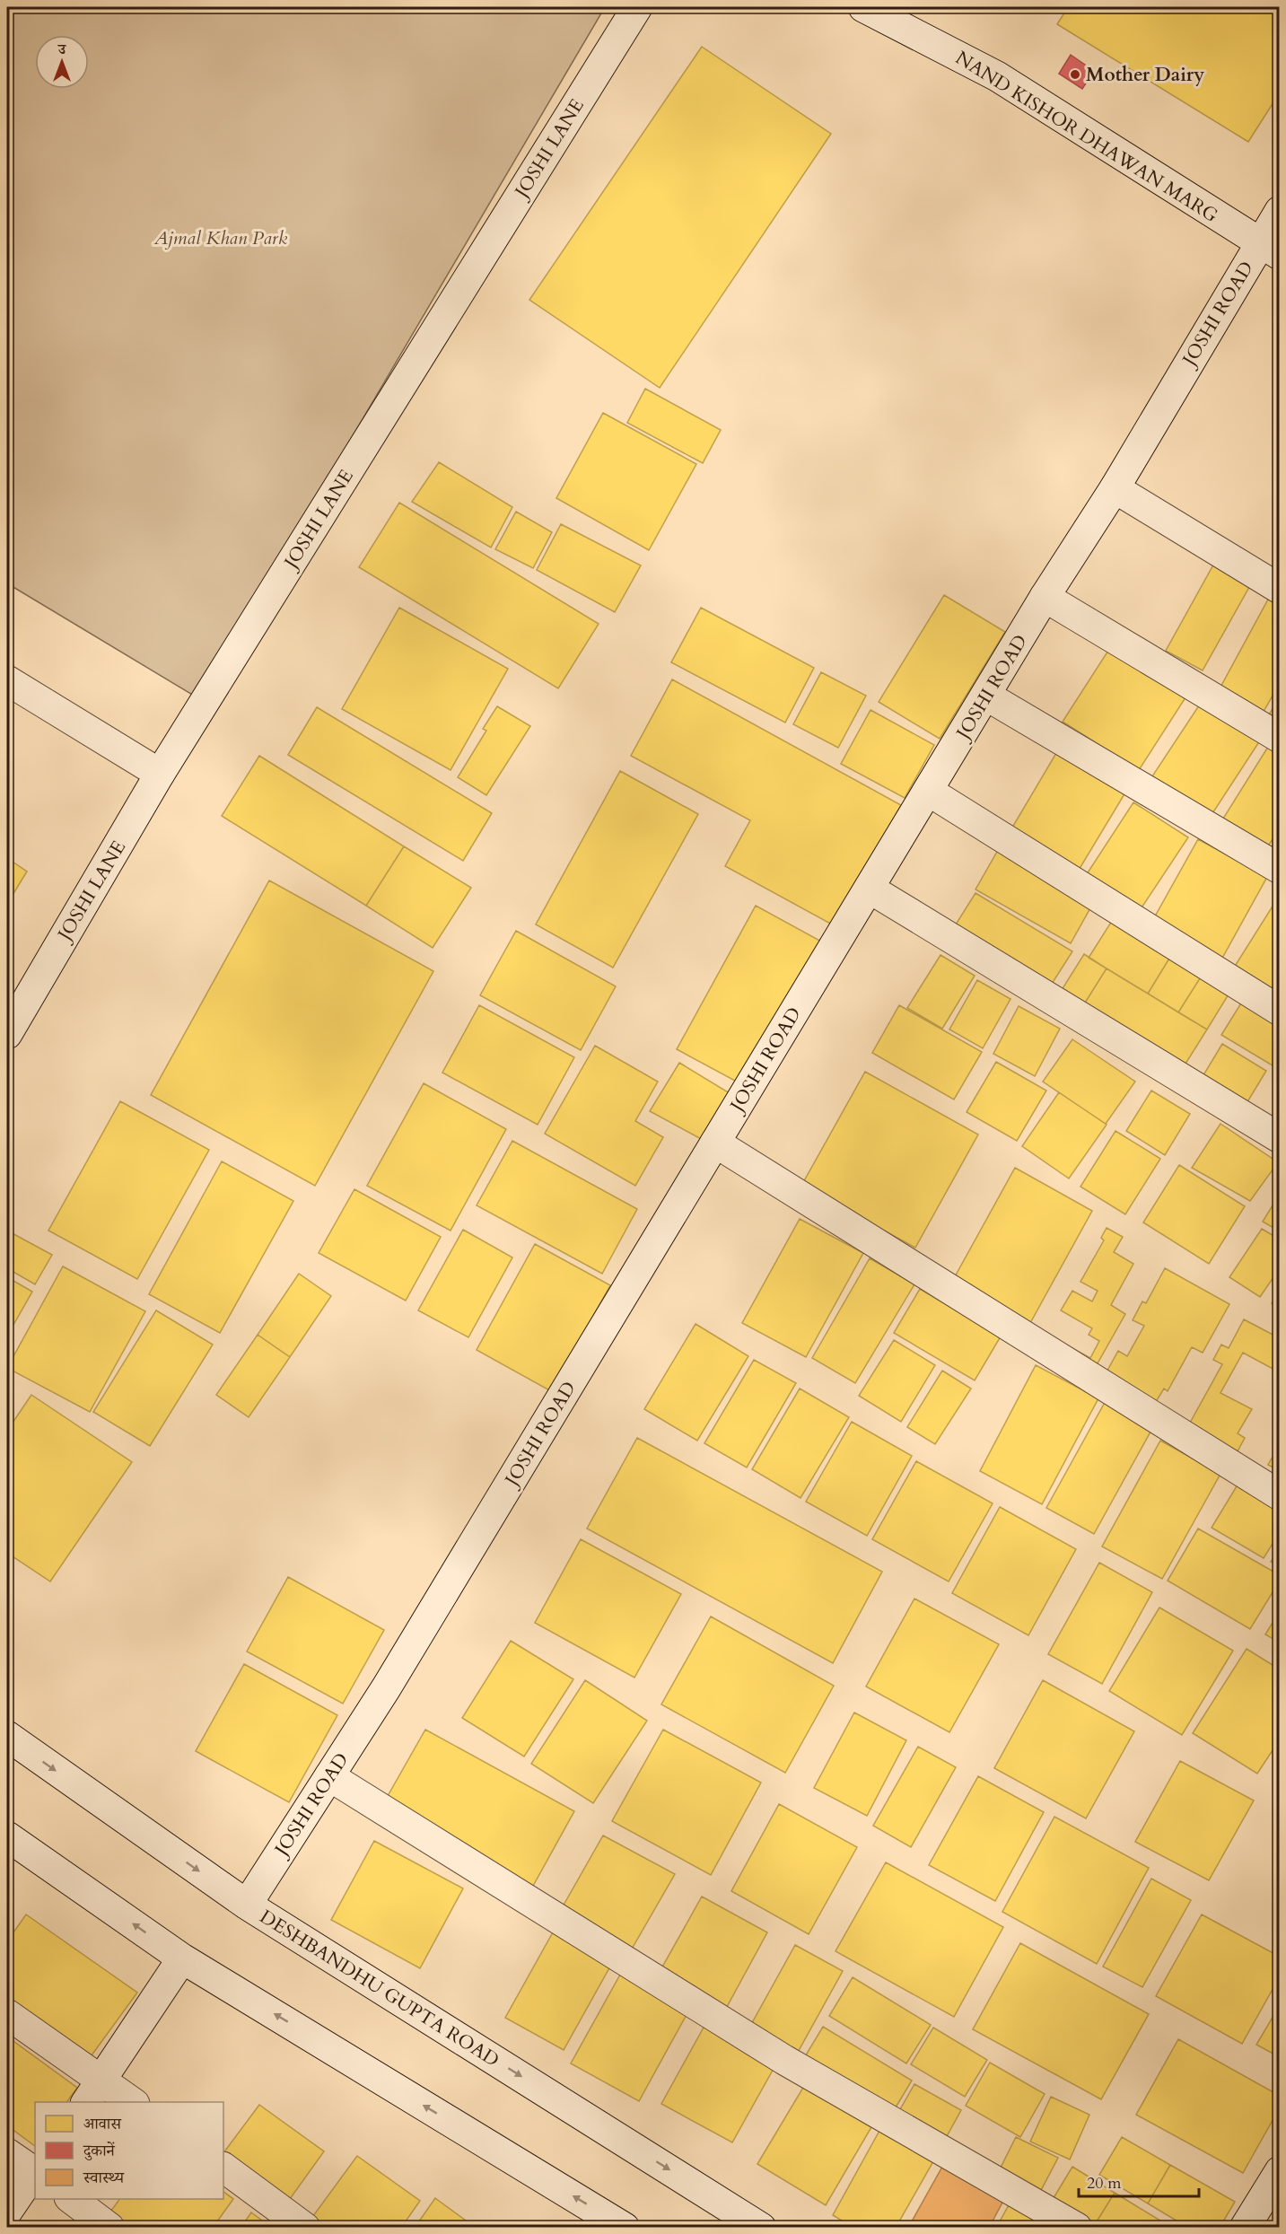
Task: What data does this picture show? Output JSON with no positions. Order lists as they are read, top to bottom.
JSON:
{
  "streets": {
    "street": [
      "NAND KISHOR DHAWAN MARG",
      "JOSHI LANE",
      "JOSHI ROAD",
      "DESHBANDHU GUPTA ROAD"
    ]
  },
  "crossings": [
    ["NAND KISHOR DHAWAN MARG", "JOSHI ROAD"],
    ["JOSHI ROAD", "DESHBANDHU GUPTA ROAD"]
  ],
  "parks": ["Ajmal Khan Park"],
  "places": ["Mother Dairy"],
  "legend": ["आवास", "दुकानें", "स्वास्थ्य"],
  "scale_bar": "20 m",
  "north": "top"
}
